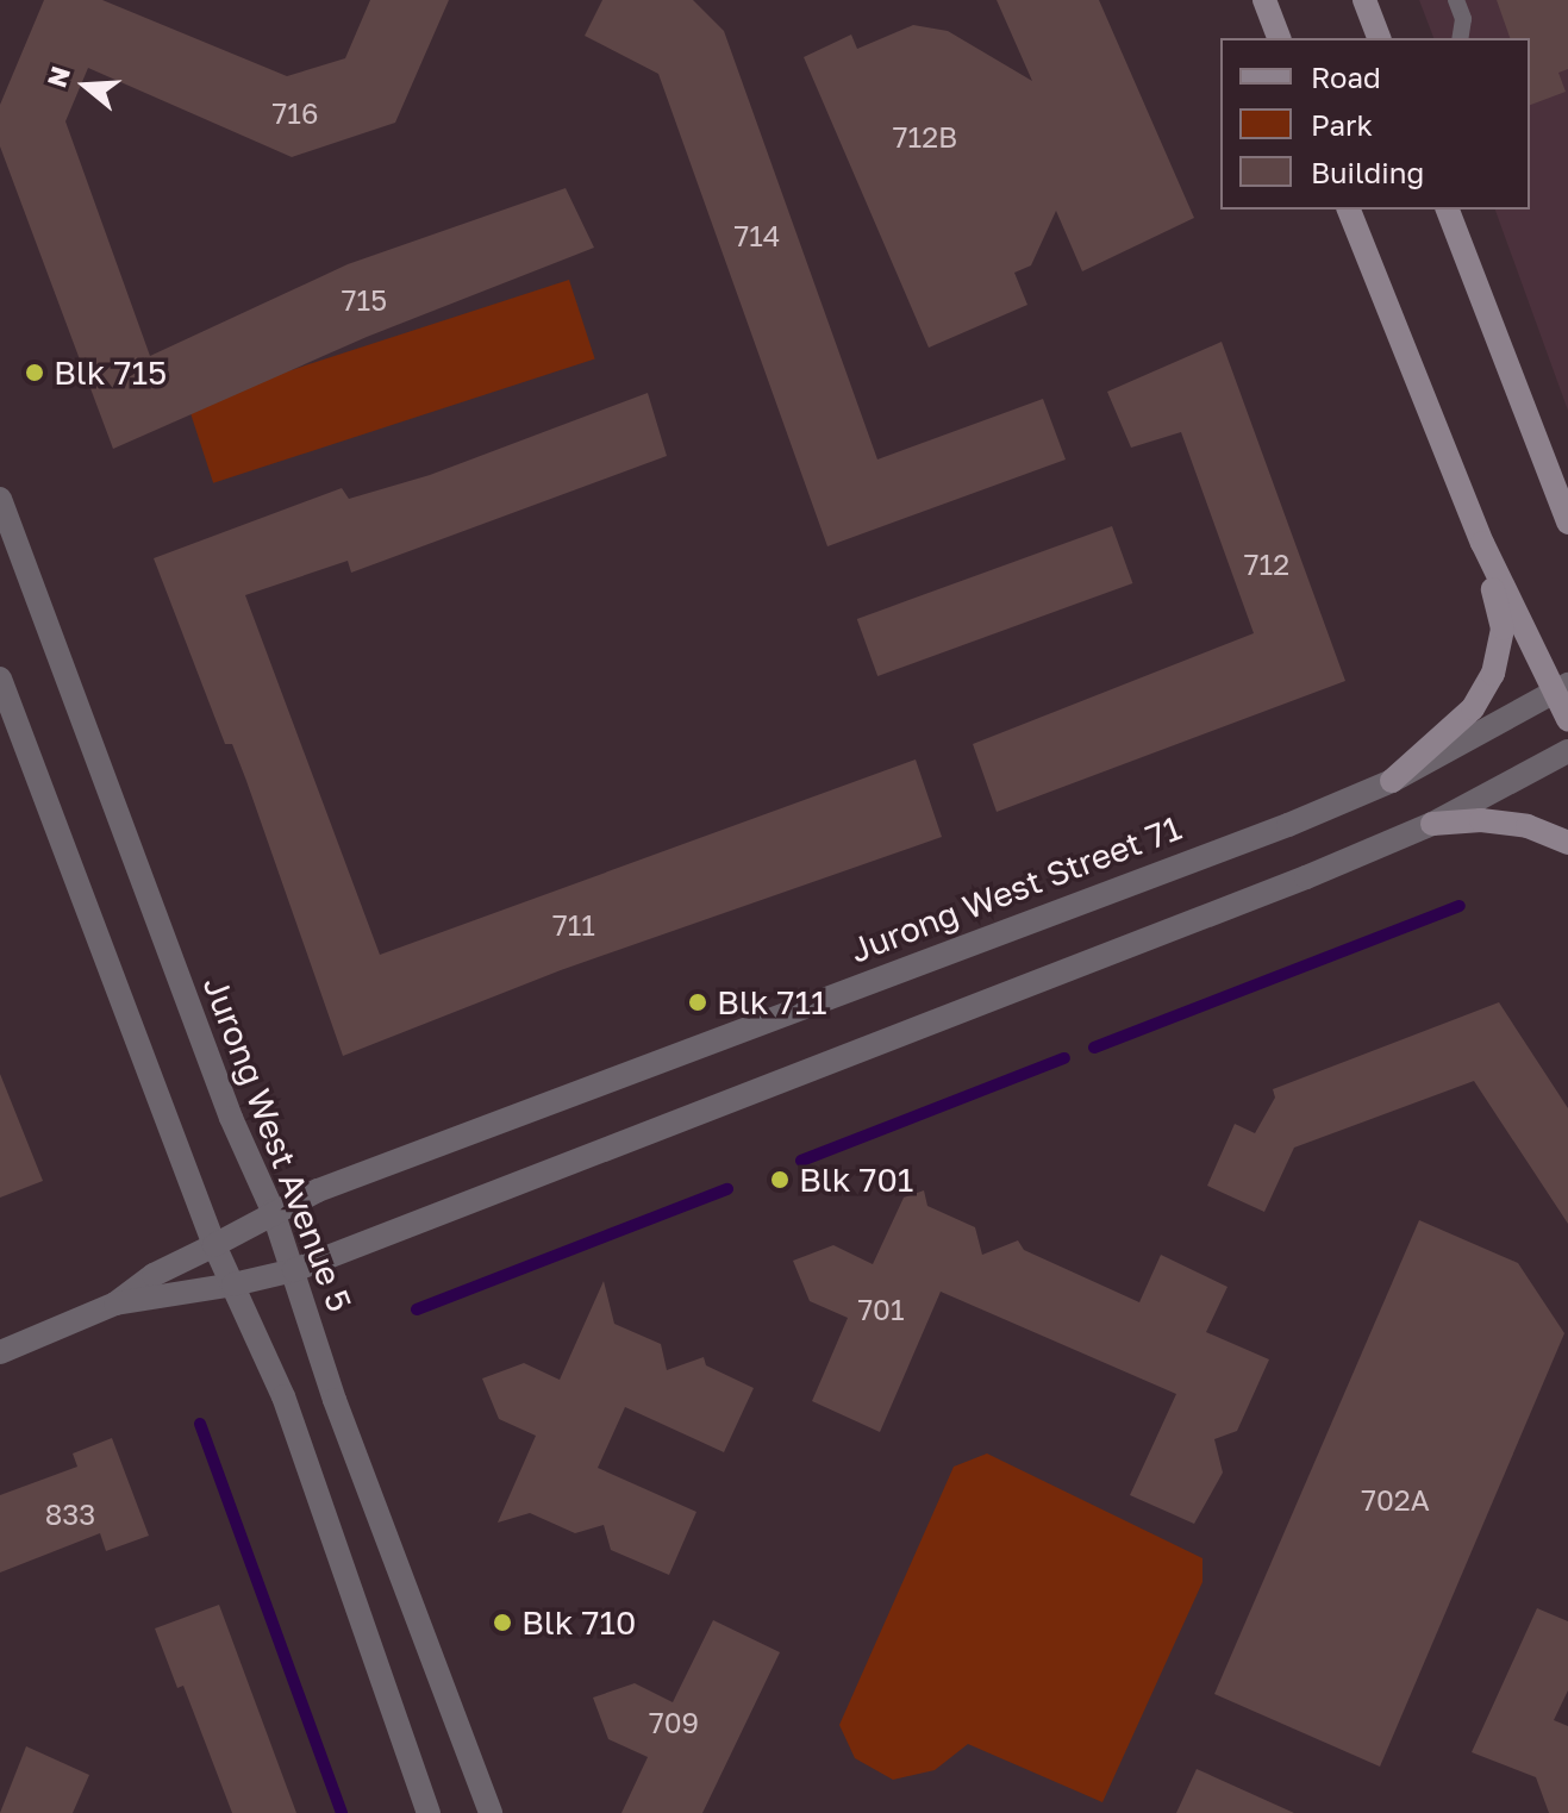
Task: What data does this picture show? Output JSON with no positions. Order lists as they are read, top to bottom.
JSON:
{
  "streets": {
    "street": ["Jurong West Street 71", "Jurong West Avenue 5"]
  },
  "crossings": [
    ["Jurong West Street 71", "Jurong West Avenue 5"]
  ],
  "places": [
    "Blk 715",
    "Blk 711",
    "Blk 701",
    "Blk 710"
  ],
  "house_numbers": [
    "716",
    "712B",
    "714",
    "715",
    "712",
    "711",
    "701",
    "702A",
    "833",
    "709"
  ],
  "legend": ["Road", "Park", "Building"],
  "north": "left"
}
